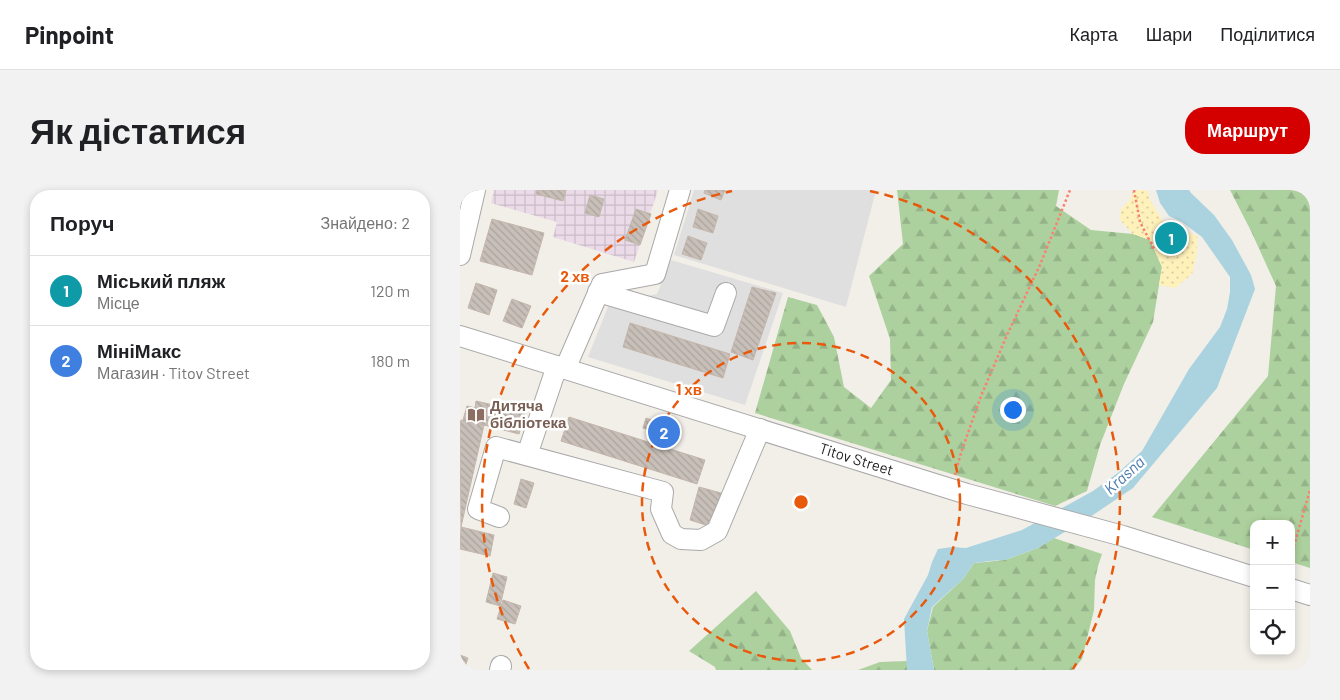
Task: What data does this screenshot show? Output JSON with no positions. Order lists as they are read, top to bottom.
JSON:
{
  "streets": {
    "street": ["Titov Street"]
  },
  "water": ["Krasna"],
  "places": {
    "library": ["Дитяча бібліотека"]
  },
  "page": {
    "header": "Pinpoint",
    "nav": ["Карта", "Шари", "Поділитися"],
    "buttons": "Маршрут",
    "title": "Як дістатися",
    "heading": ["Поруч", "Знайдено: 2"],
    "pins": ["1", "2"],
    "list": [
      {
        "mark": "1",
        "name": "Міський пляж",
        "note": "Місце",
        "value": "120 m"
      },
      {
        "mark": "2",
        "name": "МініМакс",
        "note": "Магазин · Titov Street",
        "value": "180 m"
      }
    ],
    "map_buttons": ["+", "−"]
  },
  "rings": ["2 хв", "1 хв"]
}
